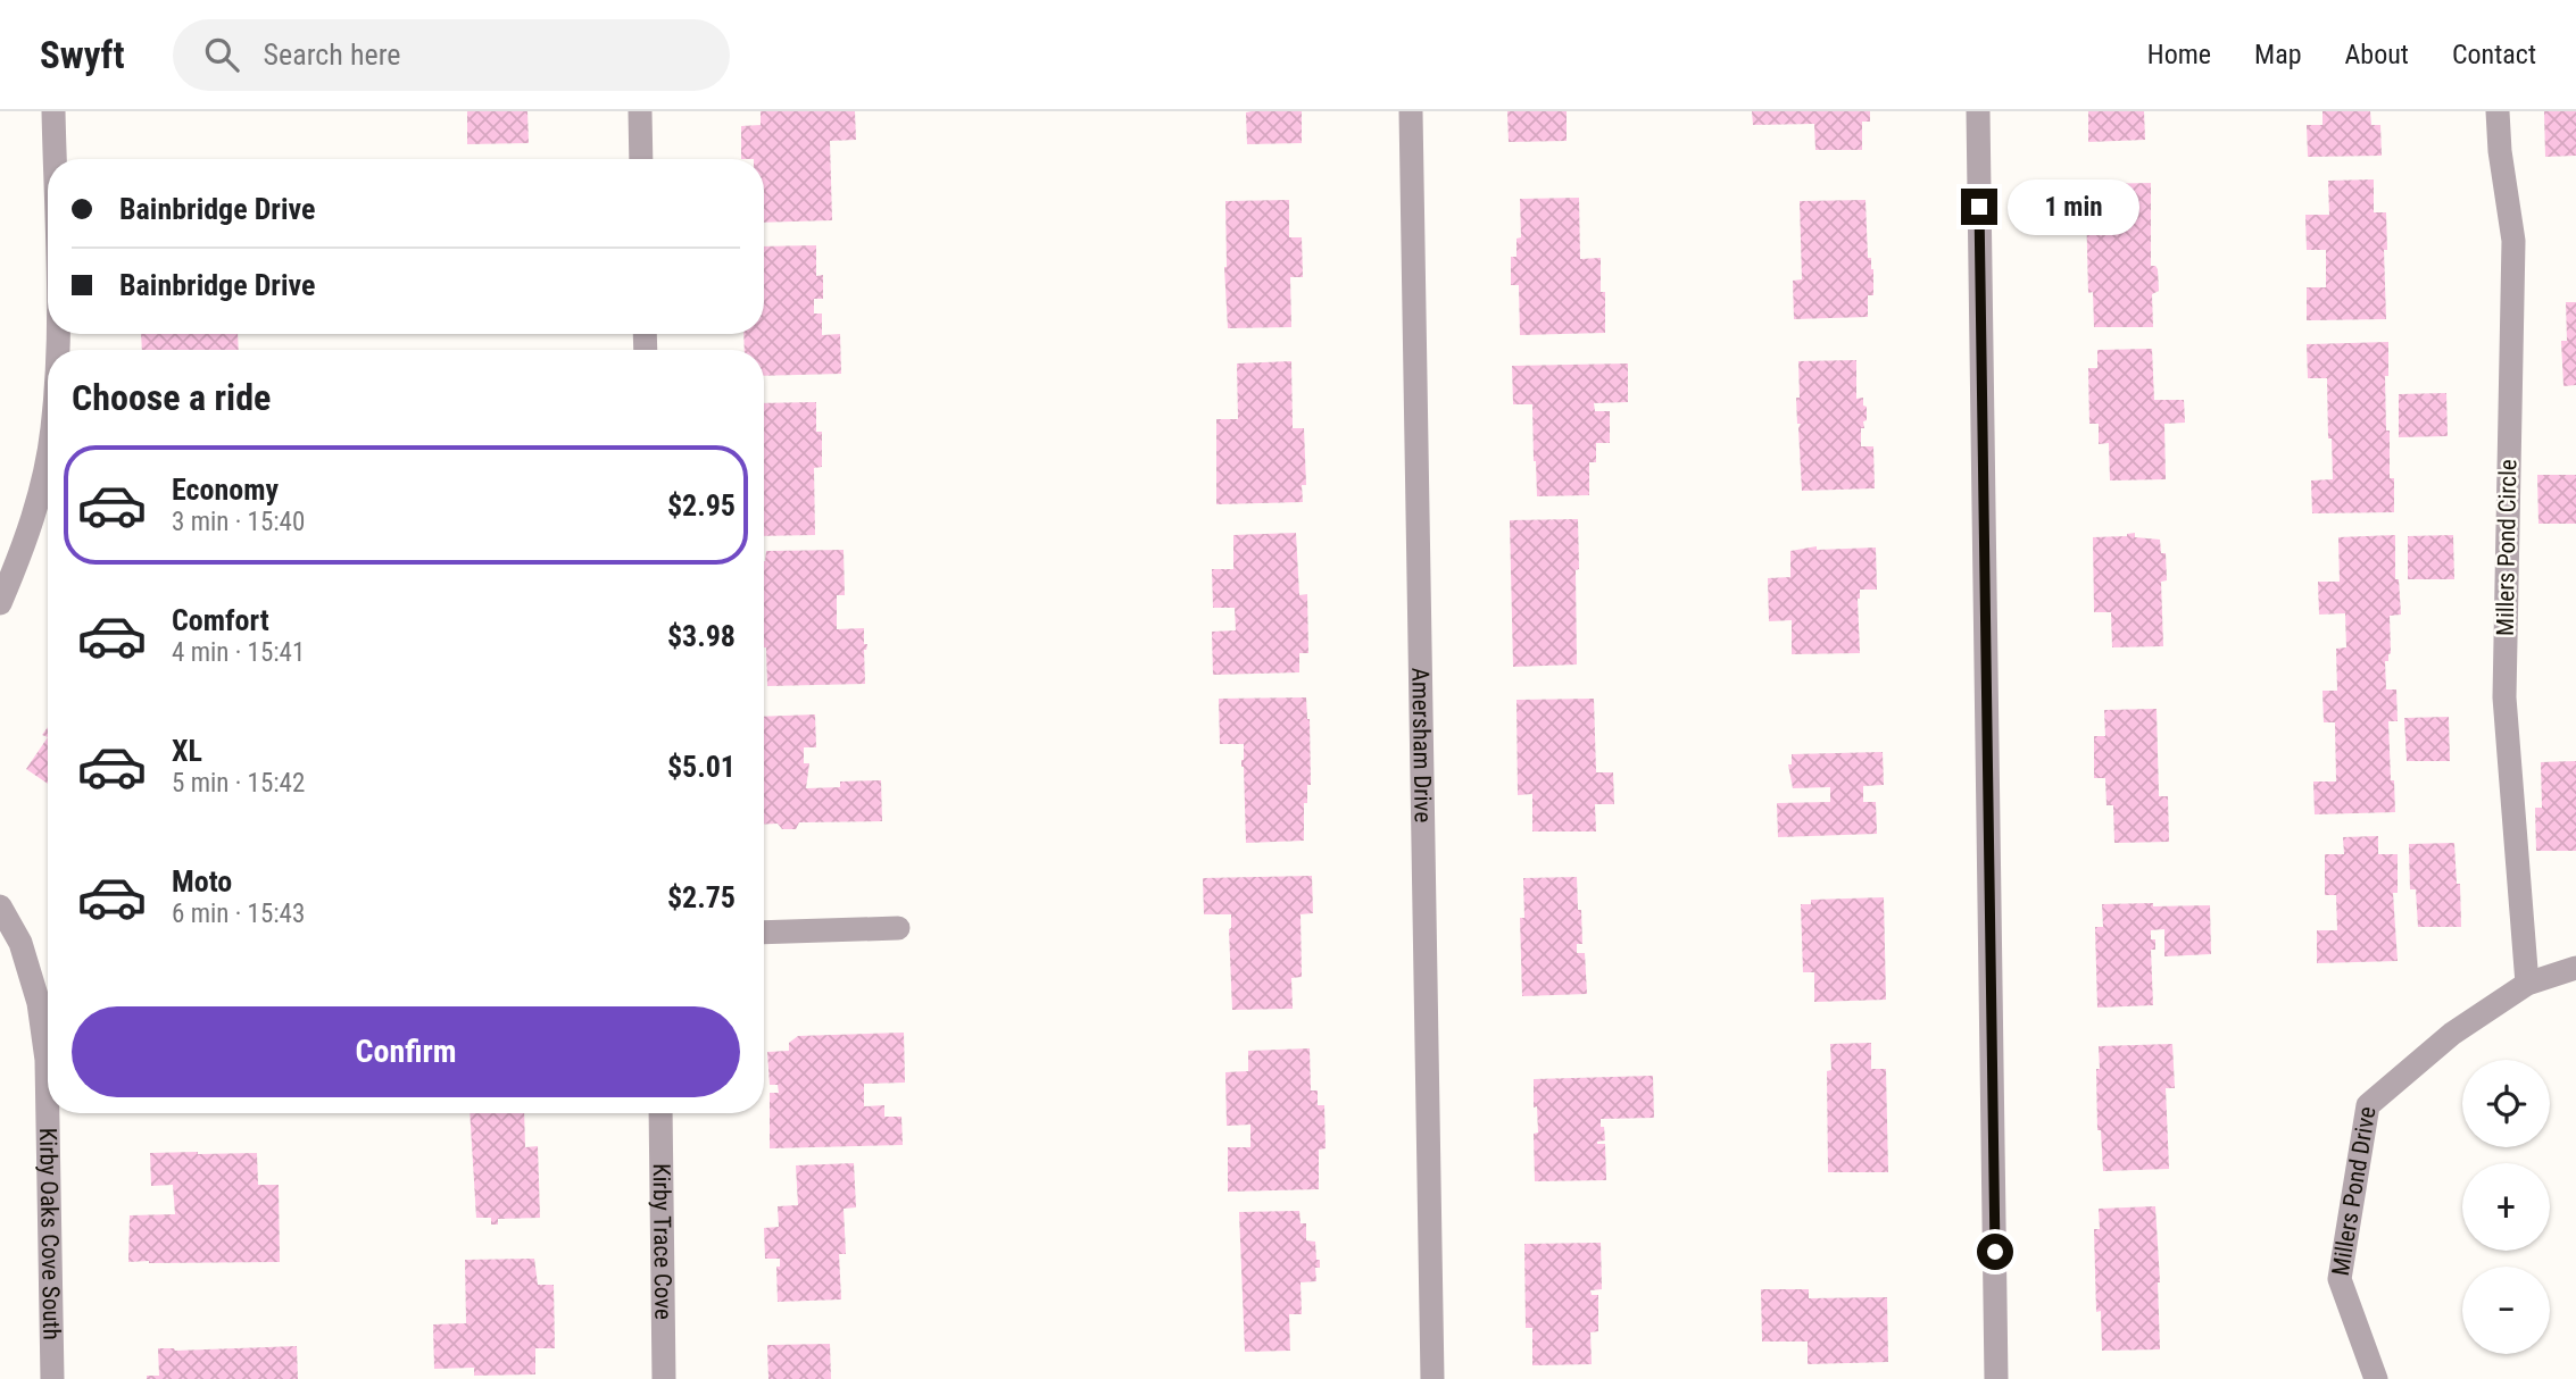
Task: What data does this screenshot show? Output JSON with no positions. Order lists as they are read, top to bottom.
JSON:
{
  "streets": {
    "street": [
      "Millers Pond Circle",
      "Amersham Drive",
      "Millers Pond Drive",
      "Kirby Oaks Cove South",
      "Kirby Trace Cove"
    ]
  },
  "crossings": [
    ["Millers Pond Circle", "Millers Pond Drive"]
  ],
  "page": {
    "header": "Swyft",
    "search": "Search here",
    "nav": [
      "Home",
      "Map",
      "About",
      "Contact"
    ],
    "banner": ["Bainbridge Drive", "Bainbridge Drive"],
    "bubble": "1 min",
    "heading": "Choose a ride",
    "list": [
      {
        "name": "Economy",
        "note": "3 min · 15:40",
        "value": "$2.95"
      },
      {
        "name": "Comfort",
        "note": "4 min · 15:41",
        "value": "$3.98"
      },
      {
        "name": "XL",
        "note": "5 min · 15:42",
        "value": "$5.01"
      },
      {
        "name": "Moto",
        "note": "6 min · 15:43",
        "value": "$2.75"
      }
    ],
    "buttons": "Confirm",
    "map_buttons": ["+", "−"]
  }
}
